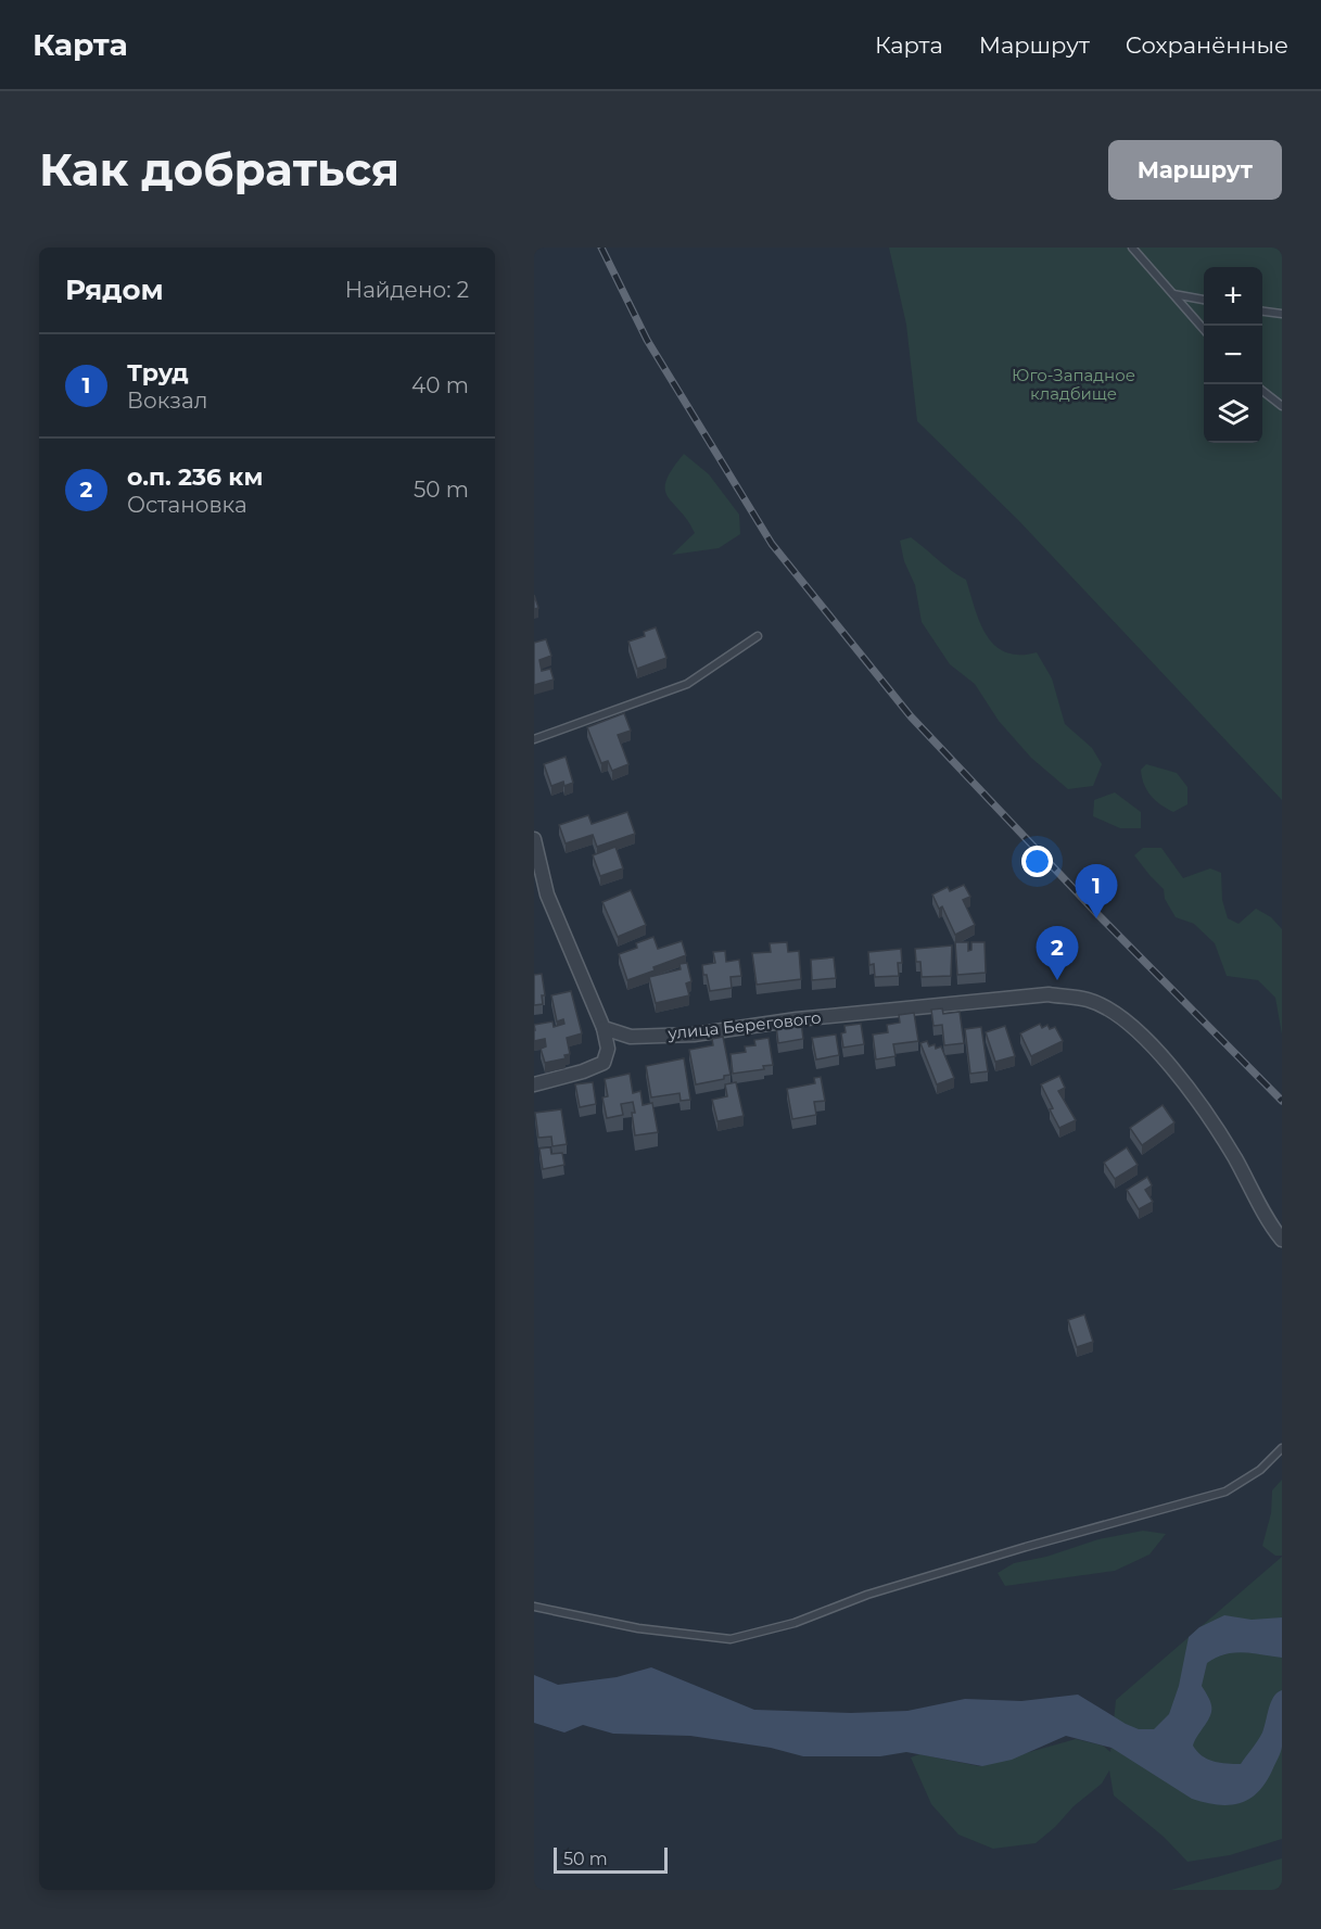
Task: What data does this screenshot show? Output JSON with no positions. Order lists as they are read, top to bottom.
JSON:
{
  "streets": {
    "street": ["улица Берегового"]
  },
  "parks": ["Юго-Западное кладбище"],
  "scale_bar": "50 m",
  "page": {
    "header": "Карта",
    "nav": ["Карта", "Маршрут", "Сохранённые"],
    "buttons": "Маршрут",
    "title": "Как добраться",
    "heading": ["Рядом", "Найдено: 2"],
    "map_buttons": ["+", "−"],
    "list": [
      {
        "mark": "1",
        "name": "Труд",
        "note": "Вокзал",
        "value": "40 m"
      },
      {
        "mark": "2",
        "name": "о.п. 236 км",
        "note": "Остановка",
        "value": "50 m"
      }
    ],
    "pins": ["1", "2"],
    "scale": "50 m"
  }
}
